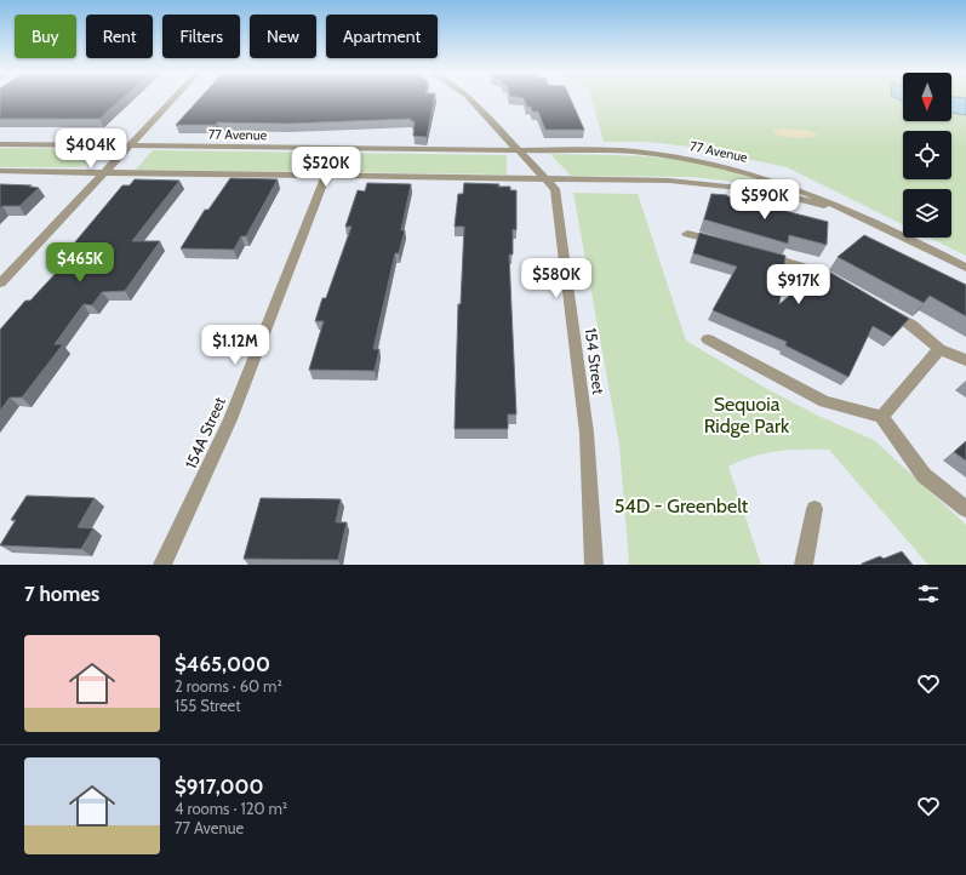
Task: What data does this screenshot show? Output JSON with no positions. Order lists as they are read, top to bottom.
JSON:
{
  "streets": {
    "street": ["77 Avenue", "154 Street", "154A Street"]
  },
  "crossings": [
    ["77 Avenue", "154 Street"],
    ["77 Avenue", "154A Street"]
  ],
  "parks": ["Sequoia Ridge Park", "54D - Greenbelt"],
  "north": "bottom",
  "page": {
    "chip": [
      "Buy",
      "Rent",
      "Filters",
      "New",
      "Apartment"
    ],
    "price": [
      "$404K",
      "$520K",
      "$590K",
      "$465K",
      "$580K",
      "$917K",
      "$1.12M"
    ],
    "heading": "7 homes",
    "list": [
      {
        "name": "$465,000",
        "note": "2 rooms · 60 m² · 155 Street"
      },
      {
        "name": "$917,000",
        "note": "4 rooms · 120 m² · 77 Avenue"
      }
    ]
  }
}
